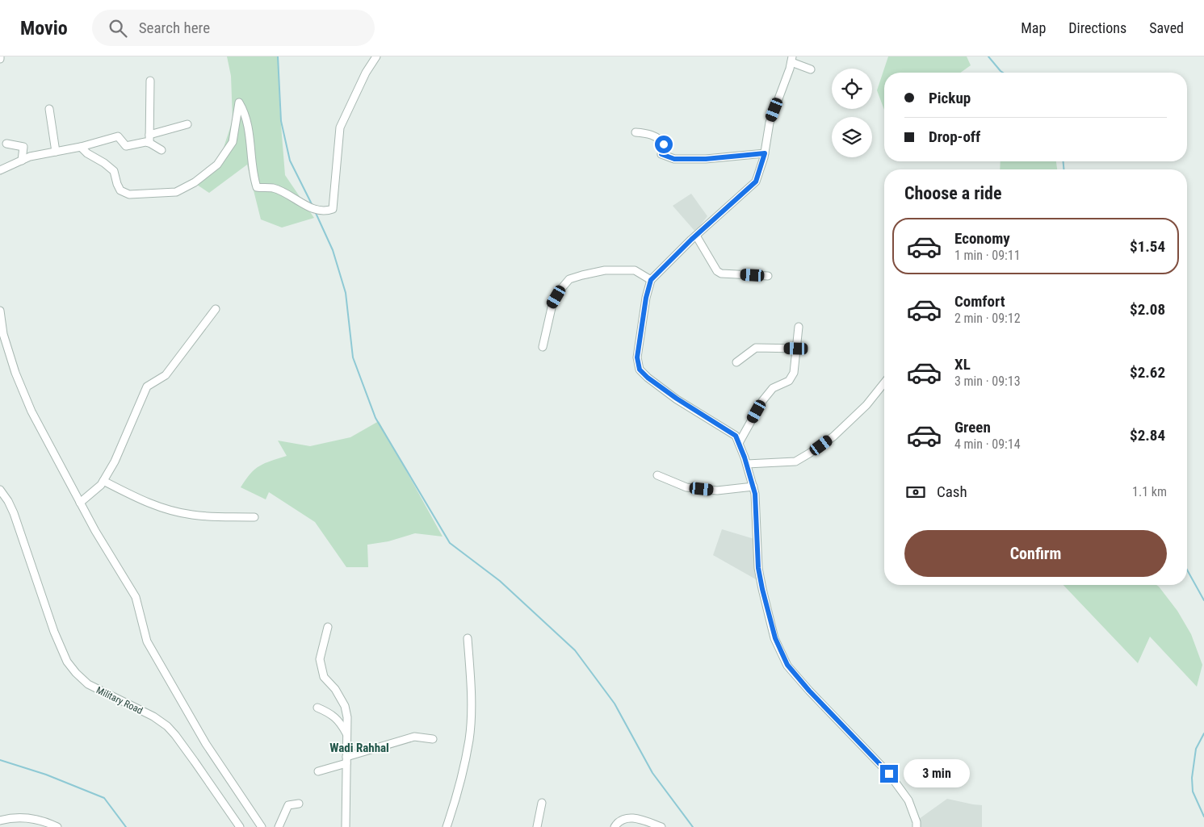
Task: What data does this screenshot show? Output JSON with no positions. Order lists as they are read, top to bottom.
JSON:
{
  "streets": {
    "street": ["Military Road"]
  },
  "districts": ["Wadi Rahhal"],
  "page": {
    "header": "Movio",
    "search": "Search here",
    "nav": ["Map", "Directions", "Saved"],
    "banner": ["Pickup", "Drop-off"],
    "heading": "Choose a ride",
    "list": [
      {
        "name": "Economy",
        "note": "1 min · 09:11",
        "value": "$1.54"
      },
      {
        "name": "Comfort",
        "note": "2 min · 09:12",
        "value": "$2.08"
      },
      {
        "name": "XL",
        "note": "3 min · 09:13",
        "value": "$2.62"
      },
      {
        "name": "Green",
        "note": "4 min · 09:14",
        "value": "$2.84"
      }
    ],
    "pay": ["Cash", "1.1 km"],
    "buttons": "Confirm",
    "bubble": "3 min"
  }
}
